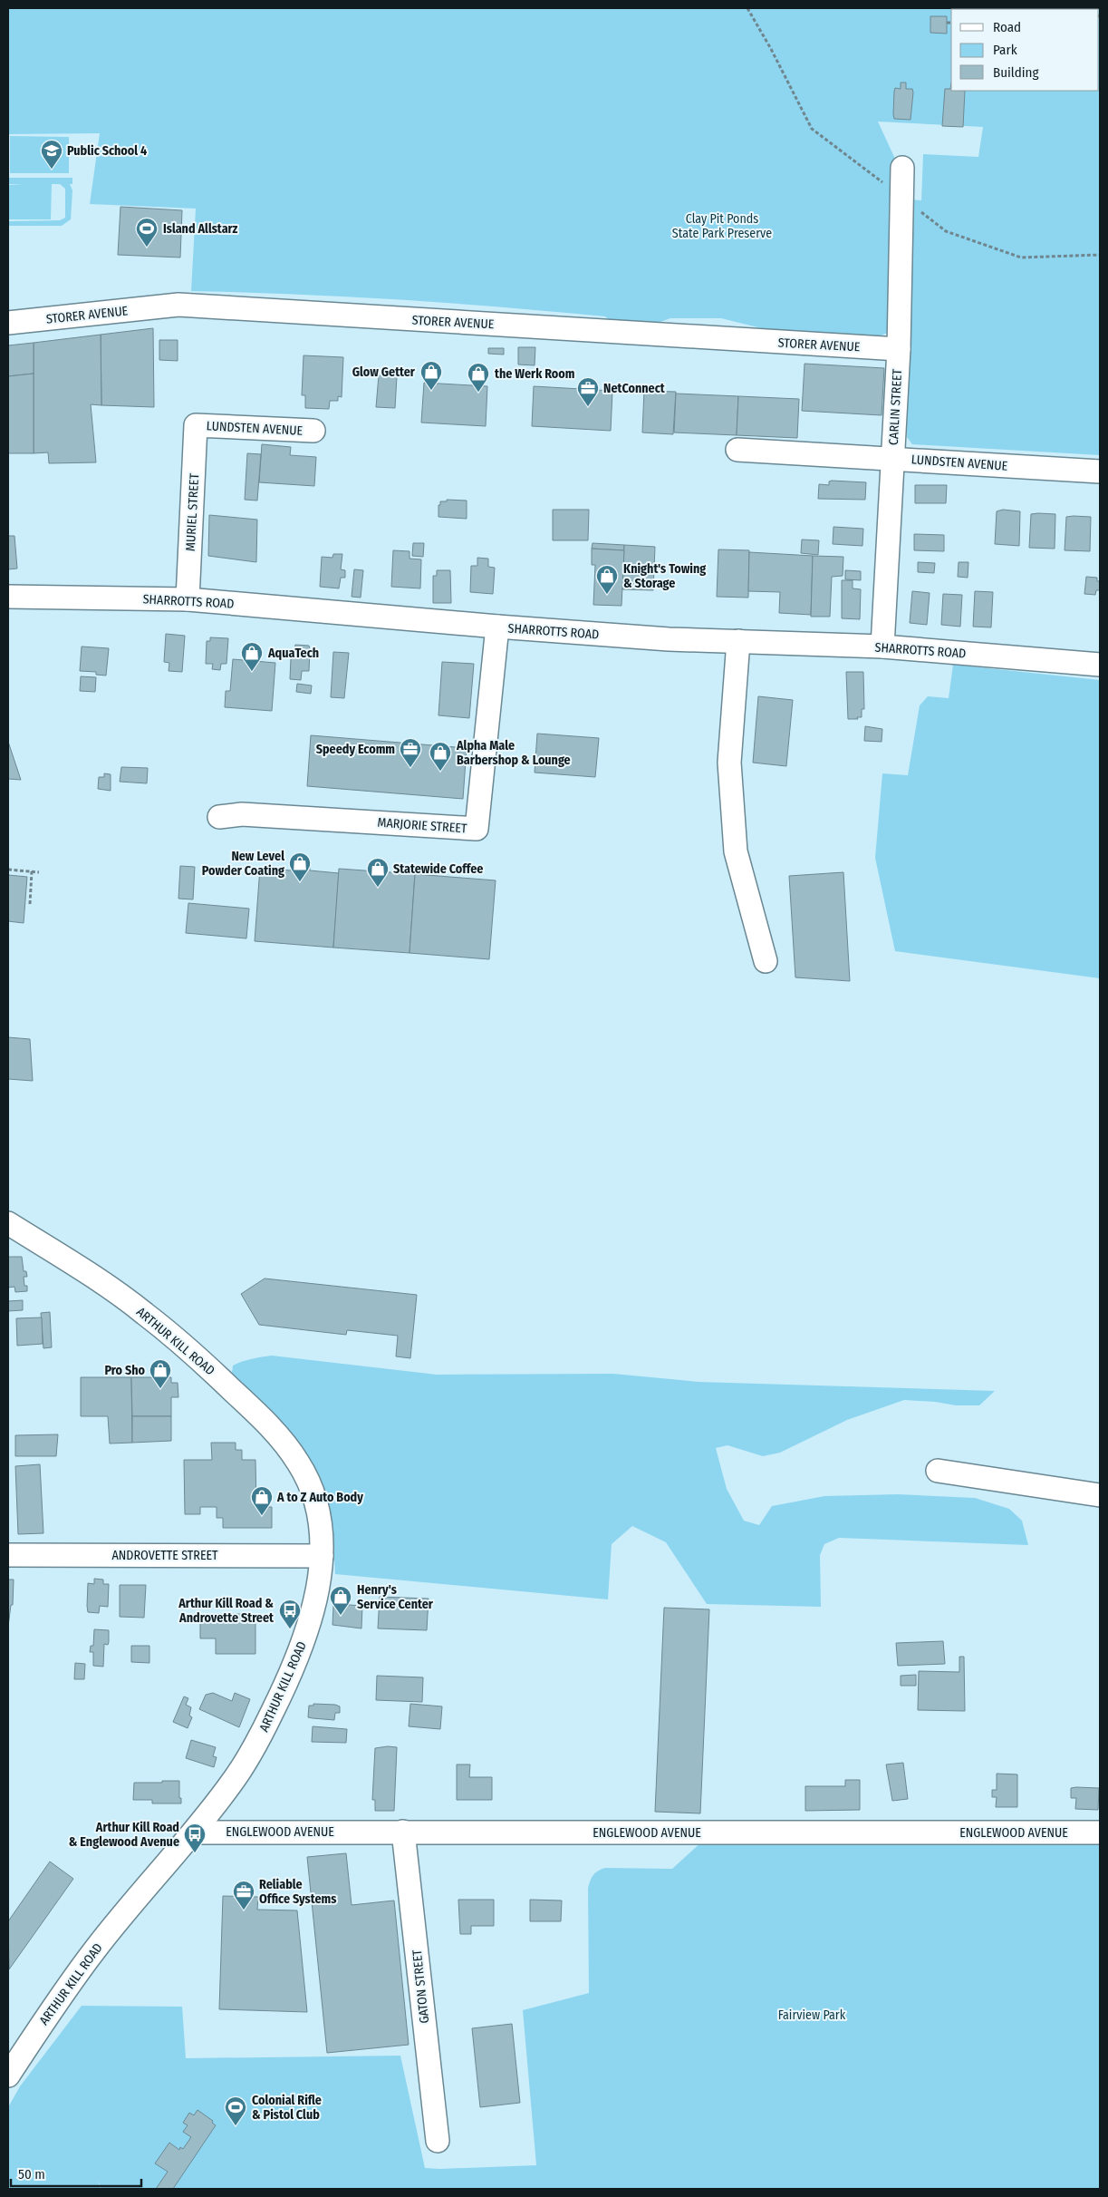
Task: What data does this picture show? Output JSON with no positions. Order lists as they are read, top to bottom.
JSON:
{
  "streets": {
    "street": [
      "STORER AVENUE",
      "CARLIN STREET",
      "LUNDSTEN AVENUE",
      "MURIEL STREET",
      "SHARROTTS ROAD",
      "MARJORIE STREET",
      "ARTHUR KILL ROAD",
      "ANDROVETTE STREET",
      "ENGLEWOOD AVENUE",
      "GATON STREET"
    ]
  },
  "crossings": [
    ["STORER AVENUE", "CARLIN STREET"],
    ["CARLIN STREET", "LUNDSTEN AVENUE"],
    ["CARLIN STREET", "SHARROTTS ROAD"],
    ["LUNDSTEN AVENUE", "MURIEL STREET"],
    ["MURIEL STREET", "SHARROTTS ROAD"],
    ["SHARROTTS ROAD", "MARJORIE STREET"],
    ["ARTHUR KILL ROAD", "ANDROVETTE STREET"],
    ["ARTHUR KILL ROAD", "ENGLEWOOD AVENUE"],
    ["ENGLEWOOD AVENUE", "GATON STREET"]
  ],
  "parks": ["Clay Pit Ponds State Park Preserve", "Fairview Park"],
  "places": {
    "school or university": ["Public School 4"],
    "sports": ["Island Allstarz", "Colonial Rifle & Pistol Club"],
    "shop": [
      "Glow Getter",
      "the Werk Room",
      "Knight's Towing & Storage",
      "AquaTech",
      "Alpha Male Barbershop & Lounge",
      "New Level Powder Coating",
      "Statewide Coffee",
      "Pro Sho",
      "A to Z Auto Body",
      "Henry's Service Center"
    ],
    "office": ["NetConnect", "Speedy Ecomm", "Reliable Office Systems"],
    "bus stop": ["Arthur Kill Road & Androvette Street", "Arthur Kill Road & Englewood Avenue"]
  },
  "legend": ["Road", "Park", "Building"],
  "scale_bar": "50 m"
}
